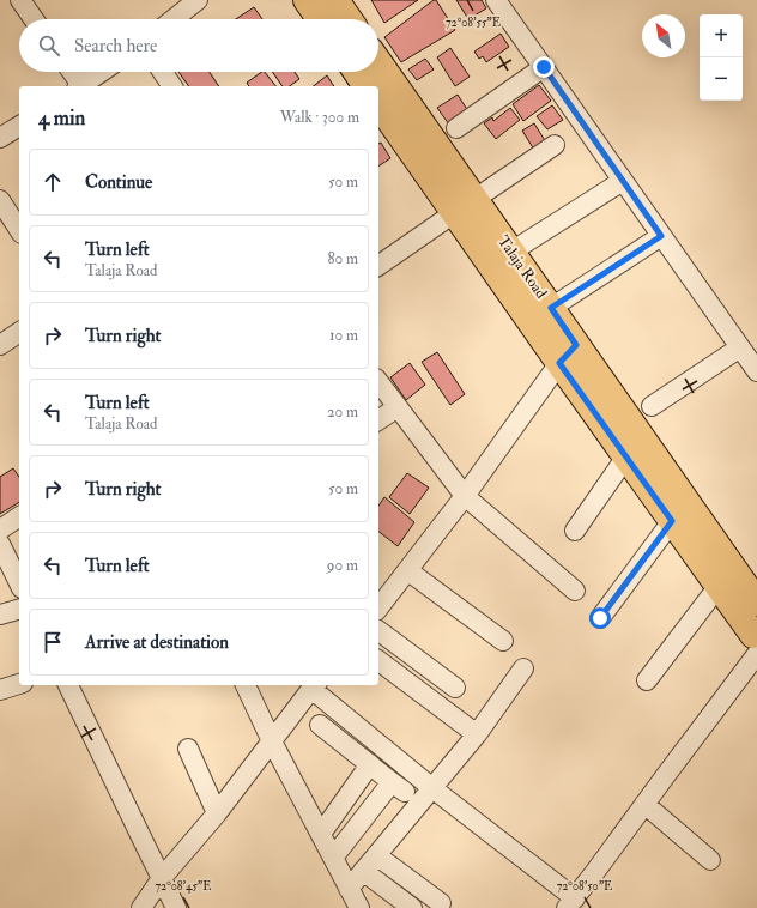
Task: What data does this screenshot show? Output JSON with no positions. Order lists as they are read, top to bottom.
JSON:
{
  "streets": {
    "main road": ["Talaja Road"]
  },
  "north": "top left",
  "page": {
    "map_buttons": ["+", "−"],
    "search": "Search here",
    "heading": ["4 min", "Walk · 300 m"],
    "list": [
      ["Continue", "50 m"],
      ["Turn left", "Talaja Road", "80 m"],
      ["Turn right", "10 m"],
      ["Turn left", "Talaja Road", "20 m"],
      ["Turn right", "50 m"],
      ["Turn left", "90 m"],
      "Arrive at destination"
    ]
  },
  "coordinates": ["72°08'55\"E", "72°08'45\"E", "72°08'50\"E"]
}
